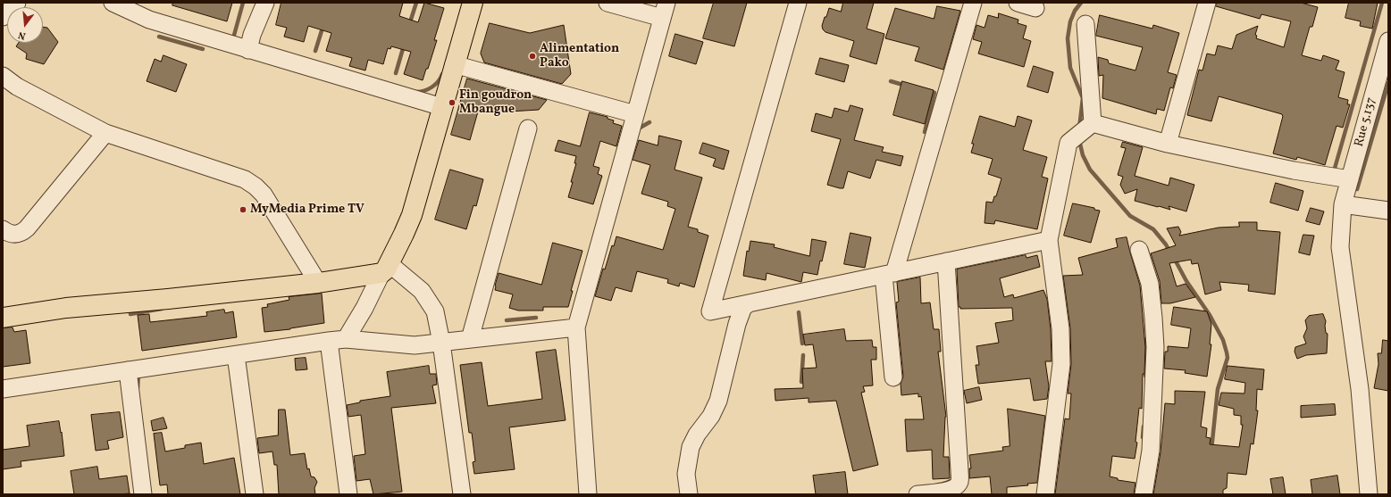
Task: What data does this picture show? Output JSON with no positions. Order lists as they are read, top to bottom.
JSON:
{
  "streets": {
    "street": ["Rue 5.137"]
  },
  "places": ["Alimentation Pako", "Fin goudron Mbangue", "MyMedia Prime TV"],
  "north": "bottom"
}
